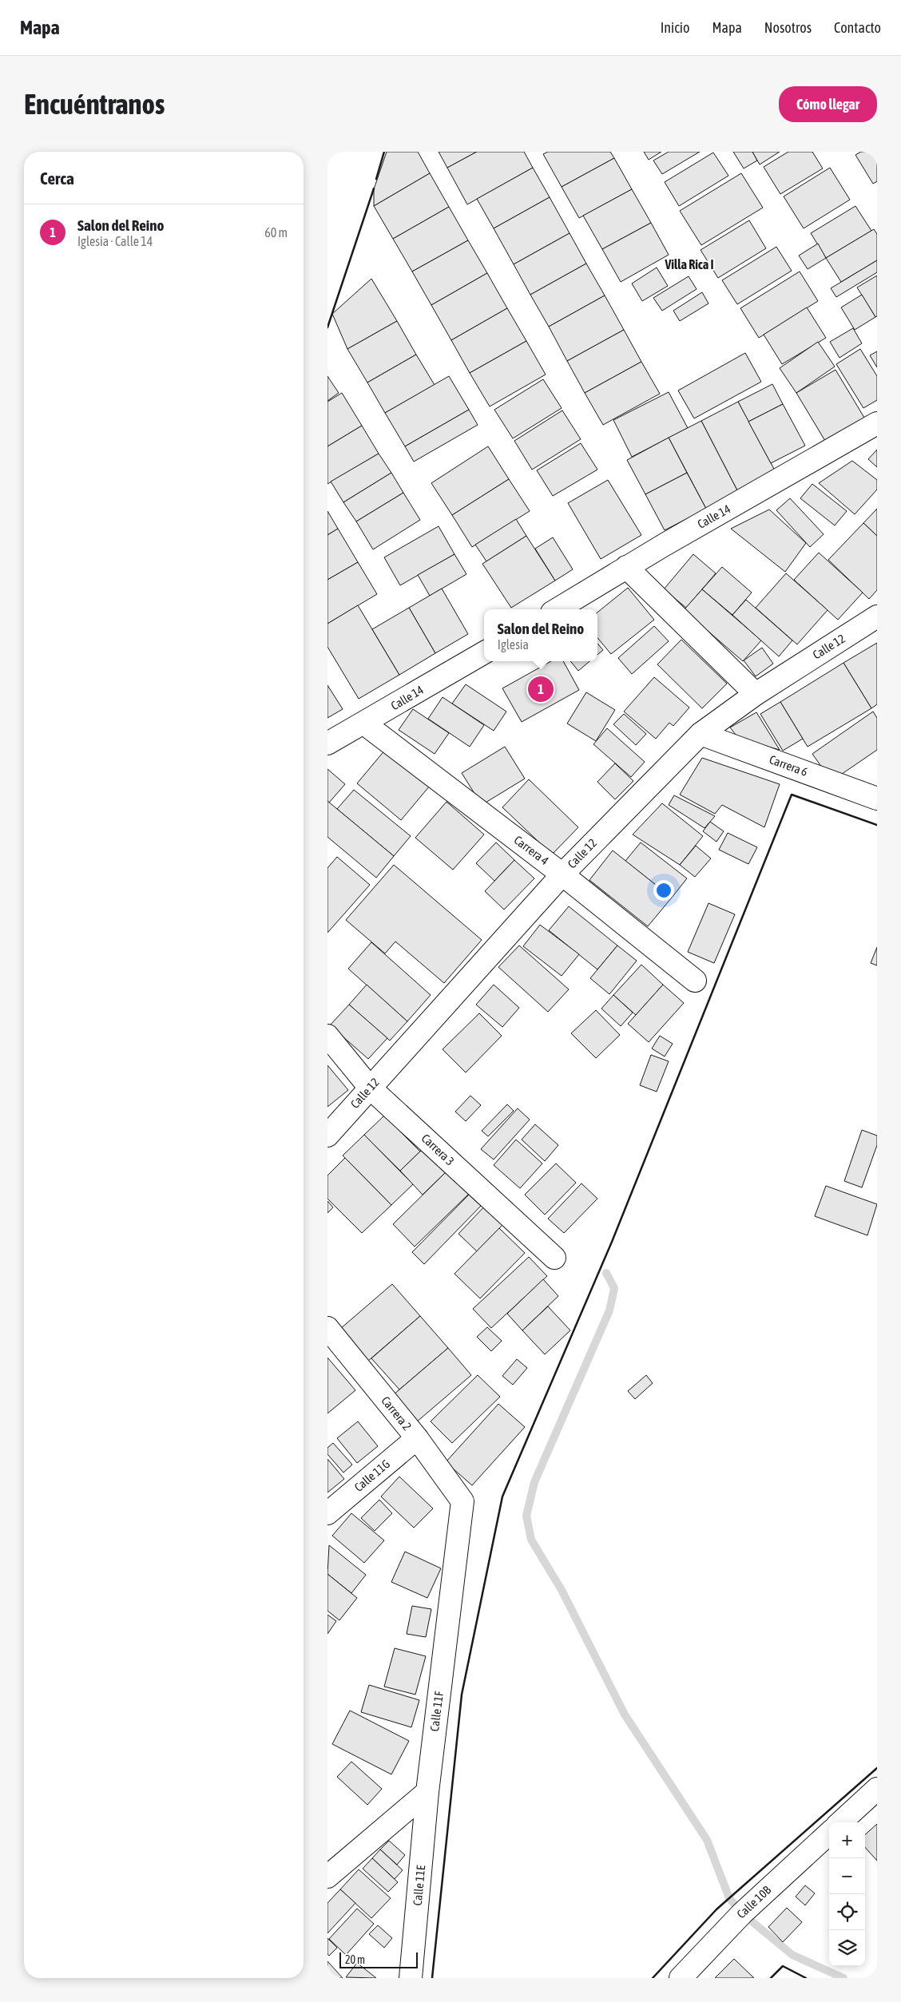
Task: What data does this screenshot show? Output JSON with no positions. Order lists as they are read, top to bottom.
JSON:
{
  "streets": {
    "street": [
      "Calle 14",
      "Calle 12",
      "Carrera 6",
      "Carrera 4",
      "Carrera 3",
      "Carrera 2",
      "Calle 11G",
      "Calle 11F",
      "Calle 11E",
      "Calle 10B"
    ]
  },
  "crossings": [
    ["Calle 14", "Carrera 4"],
    ["Calle 12", "Carrera 6"],
    ["Calle 12", "Carrera 4"],
    ["Calle 12", "Carrera 3"],
    ["Carrera 2", "Calle 11G"],
    ["Carrera 2", "Calle 11F"],
    ["Calle 11F", "Calle 11E"]
  ],
  "districts": ["Villa Rica I"],
  "scale_bar": "20 m",
  "page": {
    "header": "Mapa",
    "nav": [
      "Inicio",
      "Mapa",
      "Nosotros",
      "Contacto"
    ],
    "buttons": "Cómo llegar",
    "title": "Encuéntranos",
    "heading": "Cerca",
    "list": [
      {
        "mark": "1",
        "name": "Salon del Reino",
        "note": "Iglesia · Calle 14",
        "value": "60 m"
      }
    ],
    "popup": ["Salon del Reino", "Iglesia"],
    "pins": "1",
    "map_buttons": ["+", "−"],
    "scale": "20 m"
  }
}
